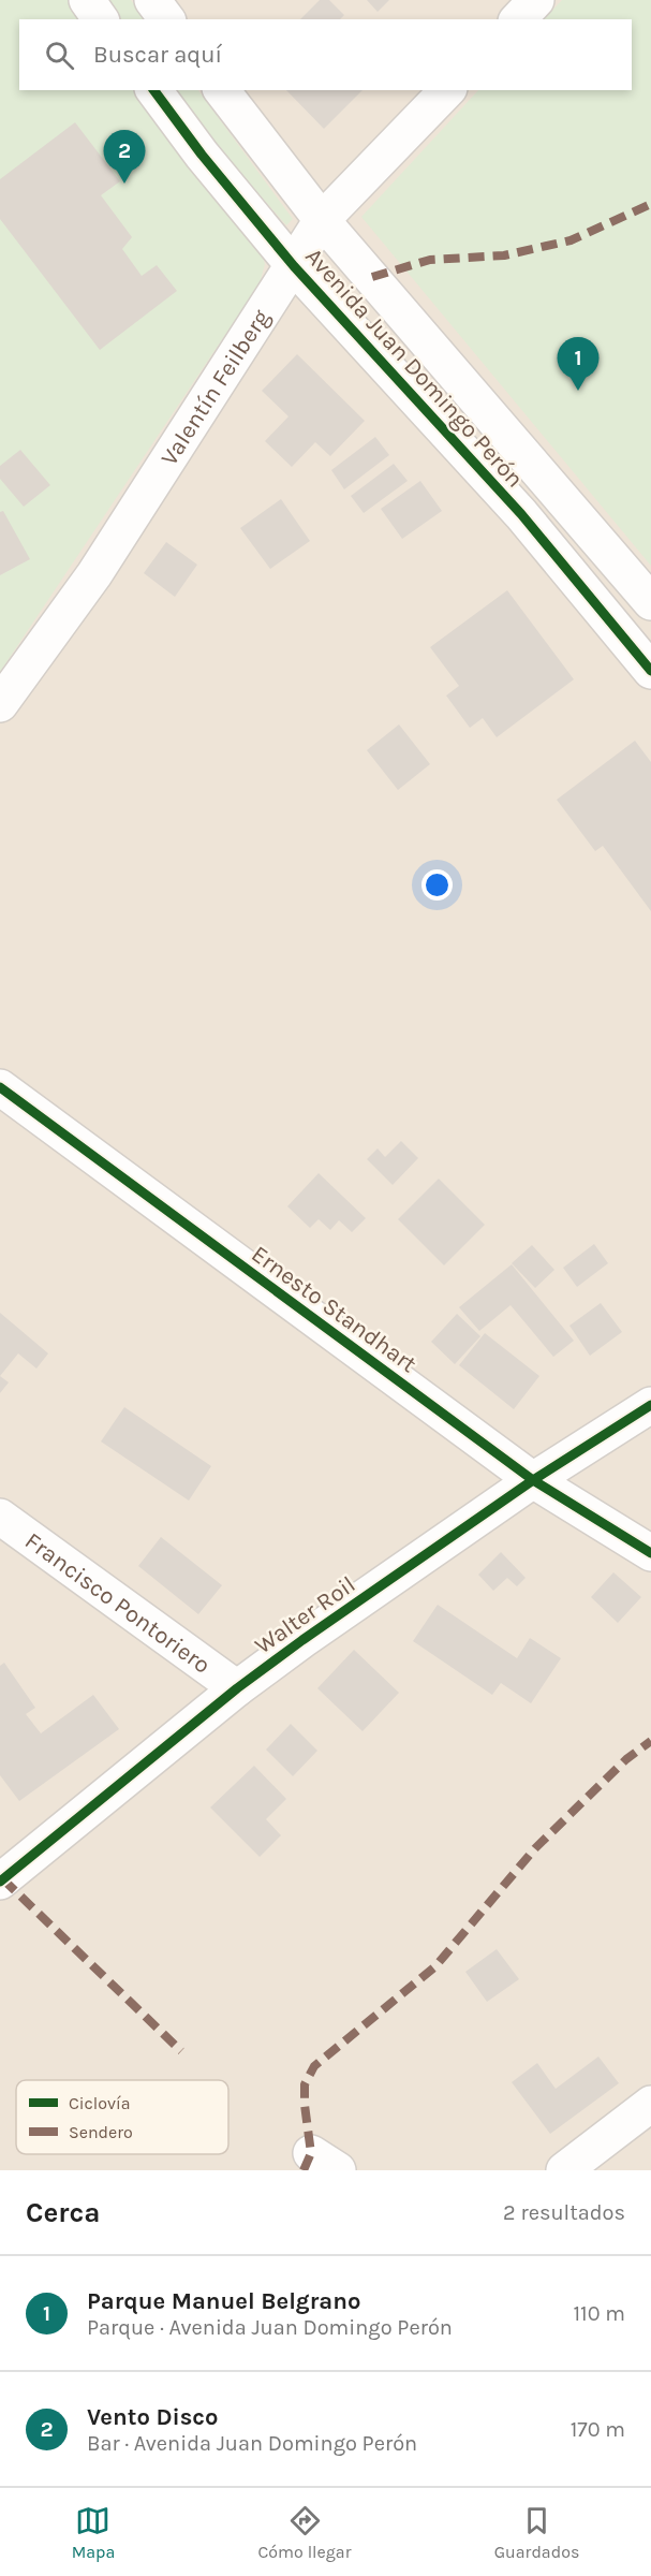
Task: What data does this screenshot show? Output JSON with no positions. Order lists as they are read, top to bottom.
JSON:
{
  "streets": {
    "street": [
      "Avenida Juan Domingo Perón",
      "Valentín Feilberg",
      "Ernesto Standhart",
      "Francisco Pontoriero",
      "Walter Roil"
    ]
  },
  "crossings": [
    ["Avenida Juan Domingo Perón", "Valentín Feilberg"],
    ["Ernesto Standhart", "Walter Roil"],
    ["Francisco Pontoriero", "Walter Roil"]
  ],
  "legend": ["Ciclovía", "Sendero"],
  "page": {
    "search": "Buscar aquí",
    "pins": ["2", "1"],
    "heading": ["Cerca", "2 resultados"],
    "list": [
      {
        "mark": "1",
        "name": "Parque Manuel Belgrano",
        "note": "Parque · Avenida Juan Domingo Perón",
        "value": "110 m"
      },
      {
        "mark": "2",
        "name": "Vento Disco",
        "note": "Bar · Avenida Juan Domingo Perón",
        "value": "170 m"
      }
    ],
    "nav": ["Mapa", "Cómo llegar", "Guardados"]
  }
}
